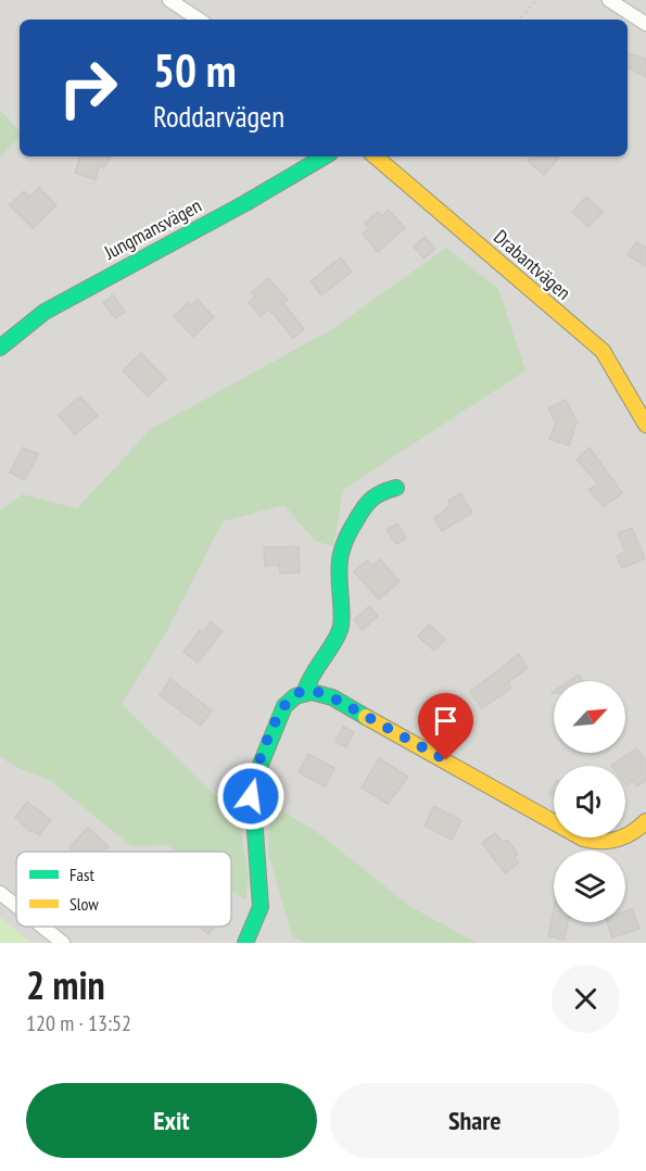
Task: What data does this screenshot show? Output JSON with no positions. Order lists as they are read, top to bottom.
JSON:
{
  "streets": {
    "street": ["Jungmansvägen", "Drabantvägen"]
  },
  "legend": ["Fast", "Slow"],
  "north": "top right",
  "page": {
    "turn": ["50 m", "Roddarvägen"],
    "heading": ["2 min", "120 m · 13:52"],
    "buttons": ["Exit", "Share"]
  }
}
